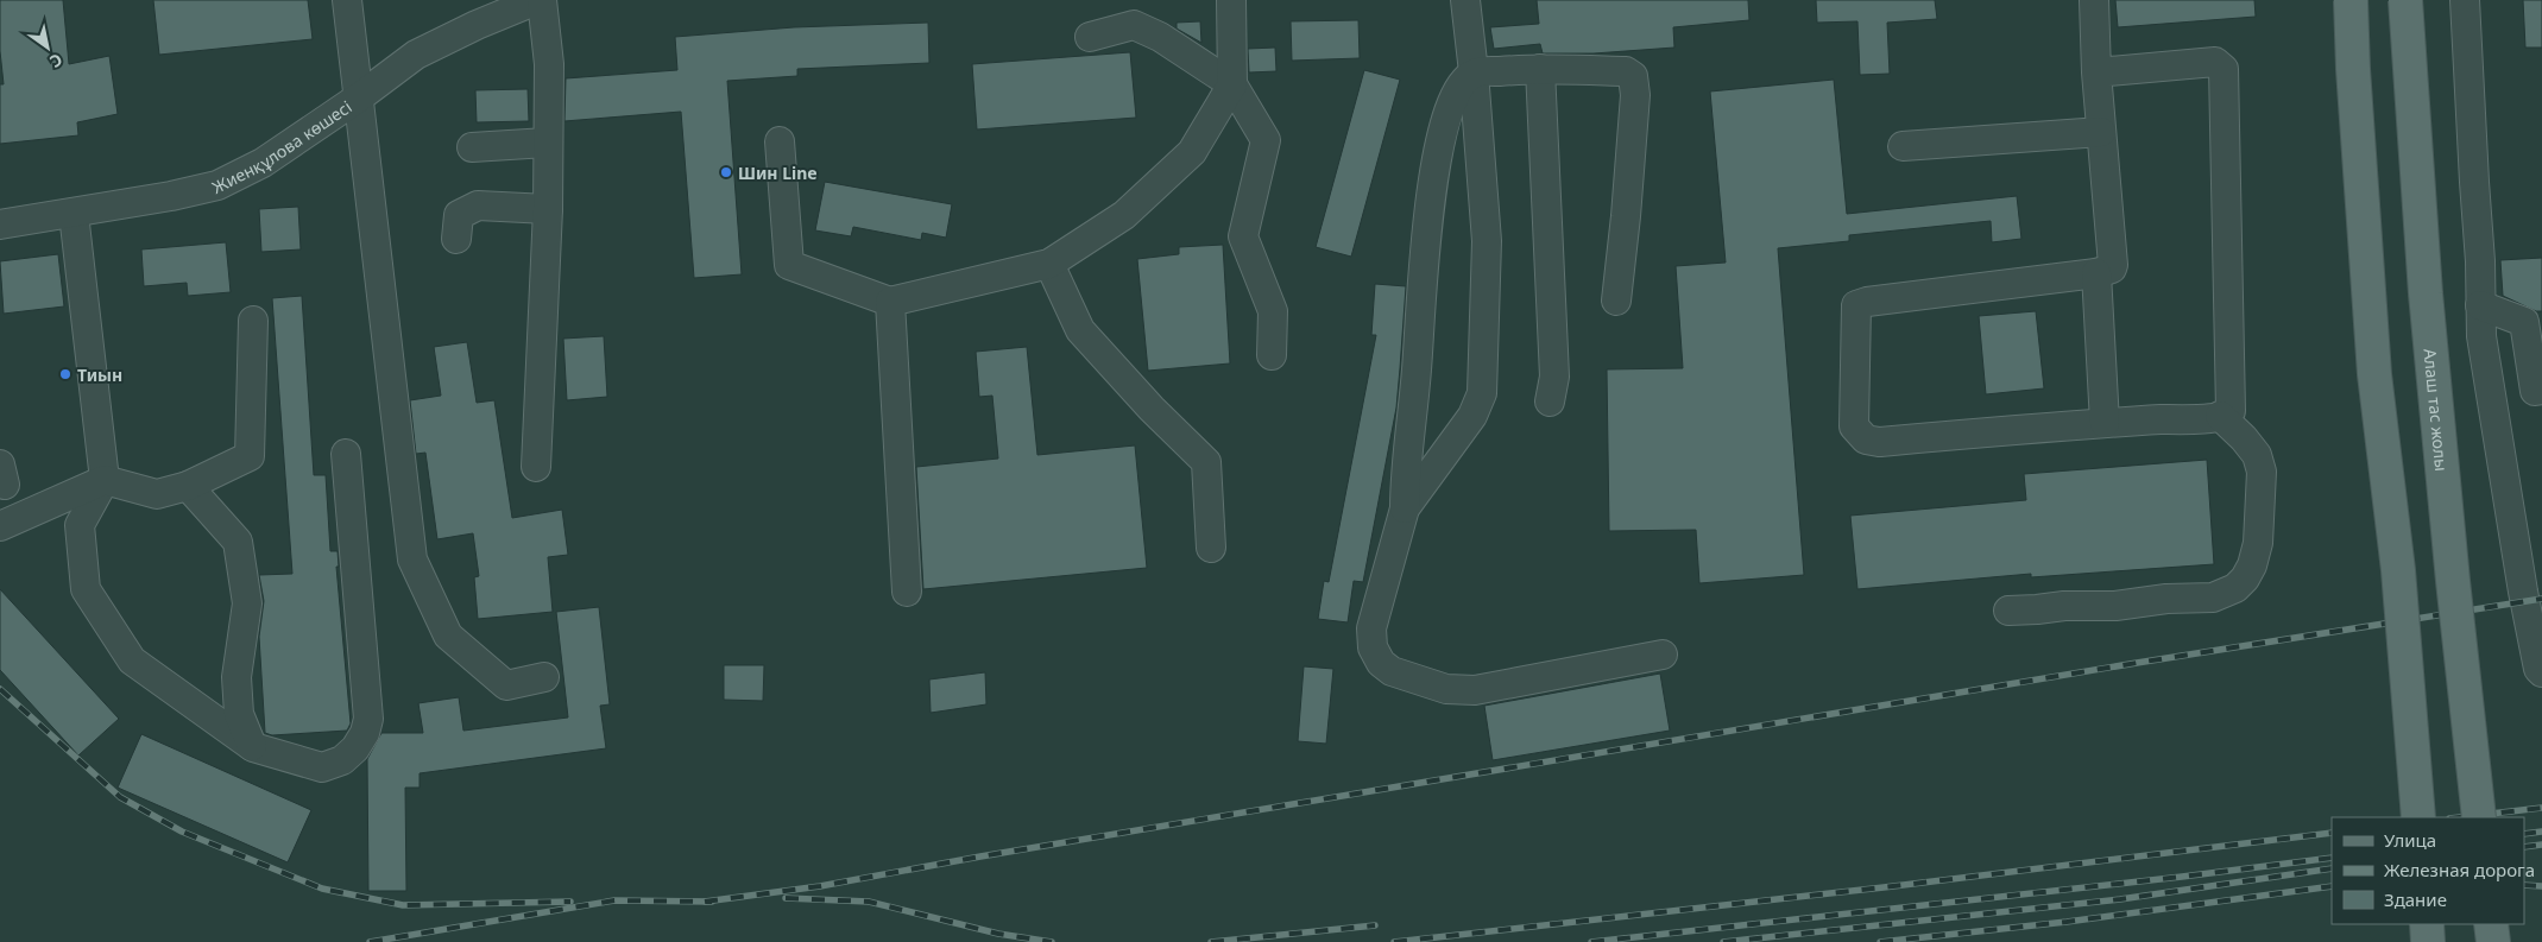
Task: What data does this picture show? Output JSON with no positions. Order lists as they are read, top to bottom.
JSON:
{
  "streets": {
    "main road": ["Алаш тас жолы"],
    "street": ["Жиенқұлова көшесі"]
  },
  "places": ["Шин Line", "Тиын"],
  "legend": ["Улица", "Железная дорога", "Здание"],
  "north": "bottom right"
}
